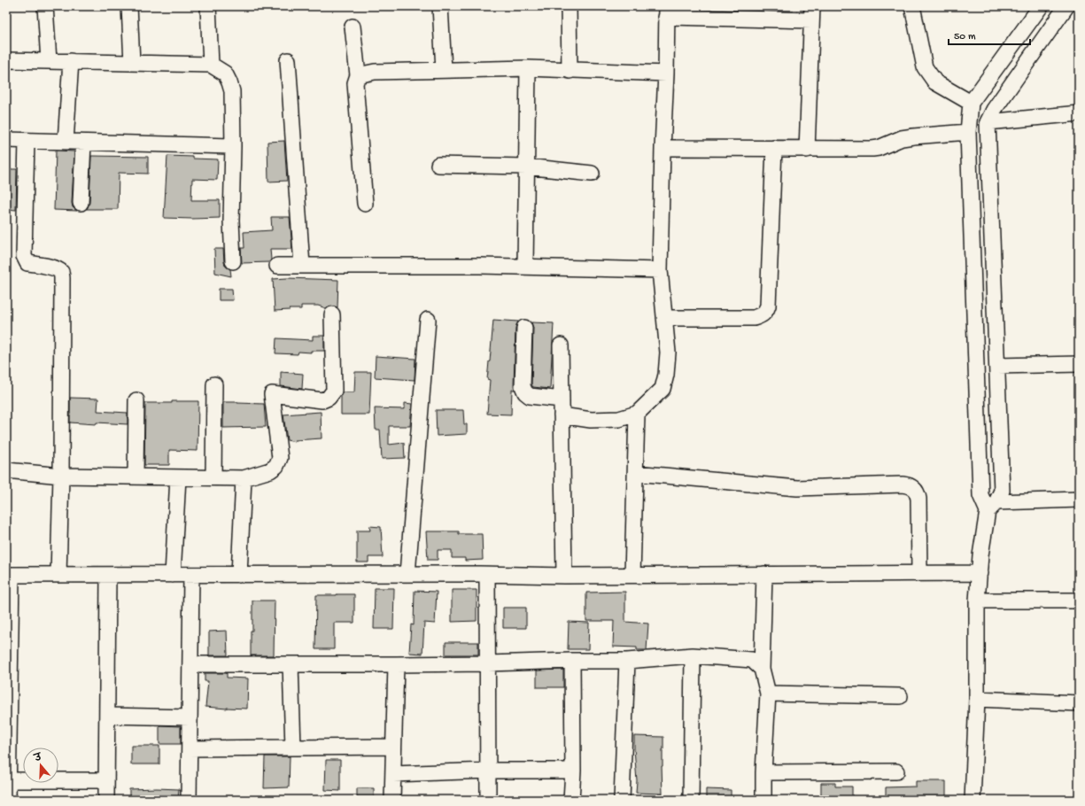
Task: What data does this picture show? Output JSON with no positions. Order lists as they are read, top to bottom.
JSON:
{
  "scale_bar": "50 m",
  "north": "top"
}
